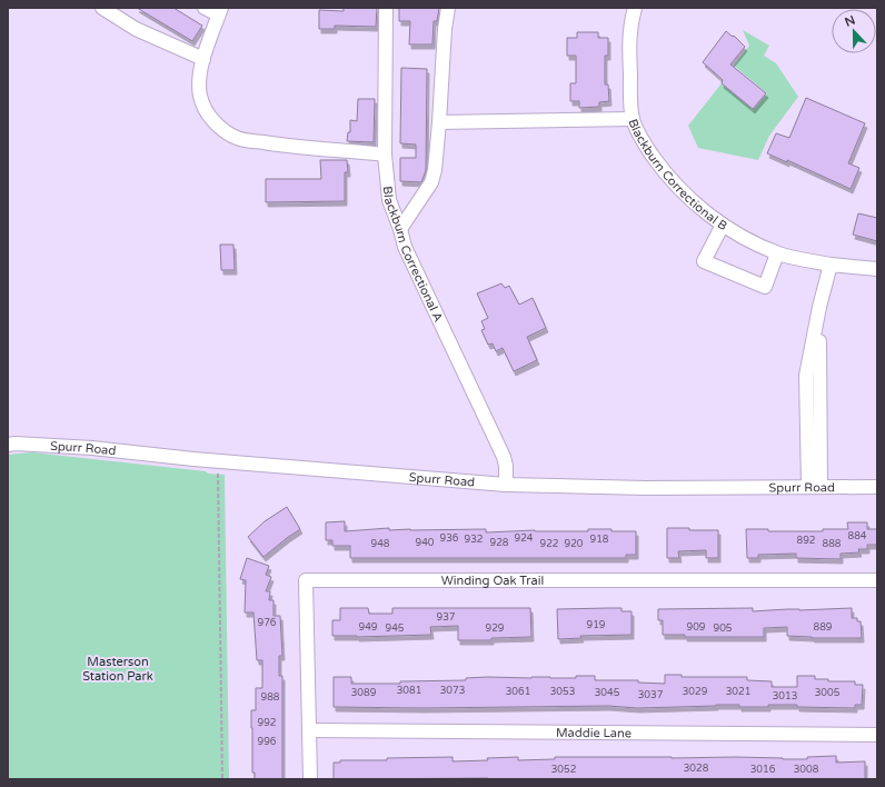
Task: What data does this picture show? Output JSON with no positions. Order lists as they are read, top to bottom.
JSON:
{
  "streets": {
    "street": [
      "Blackburn Correctional B",
      "Blackburn Correctional A",
      "Spurr Road",
      "Winding Oak Trail",
      "Maddie Lane"
    ]
  },
  "crossings": [
    ["Blackburn Correctional A", "Spurr Road"],
    ["Winding Oak Trail", "Maddie Lane"]
  ],
  "parks": ["Masterson Station Park"],
  "house_numbers": [
    "884",
    "936",
    "924",
    "932",
    "918",
    "892",
    "940",
    "928",
    "948",
    "922",
    "920",
    "888",
    "937",
    "976",
    "919",
    "949",
    "909",
    "889",
    "945",
    "929",
    "905",
    "3081",
    "3073",
    "3061",
    "3053",
    "3029",
    "3021",
    "3089",
    "3045",
    "3005",
    "3037",
    "3013",
    "988",
    "992",
    "996",
    "3028",
    "3052",
    "3016",
    "3008"
  ],
  "north": "top"
}
